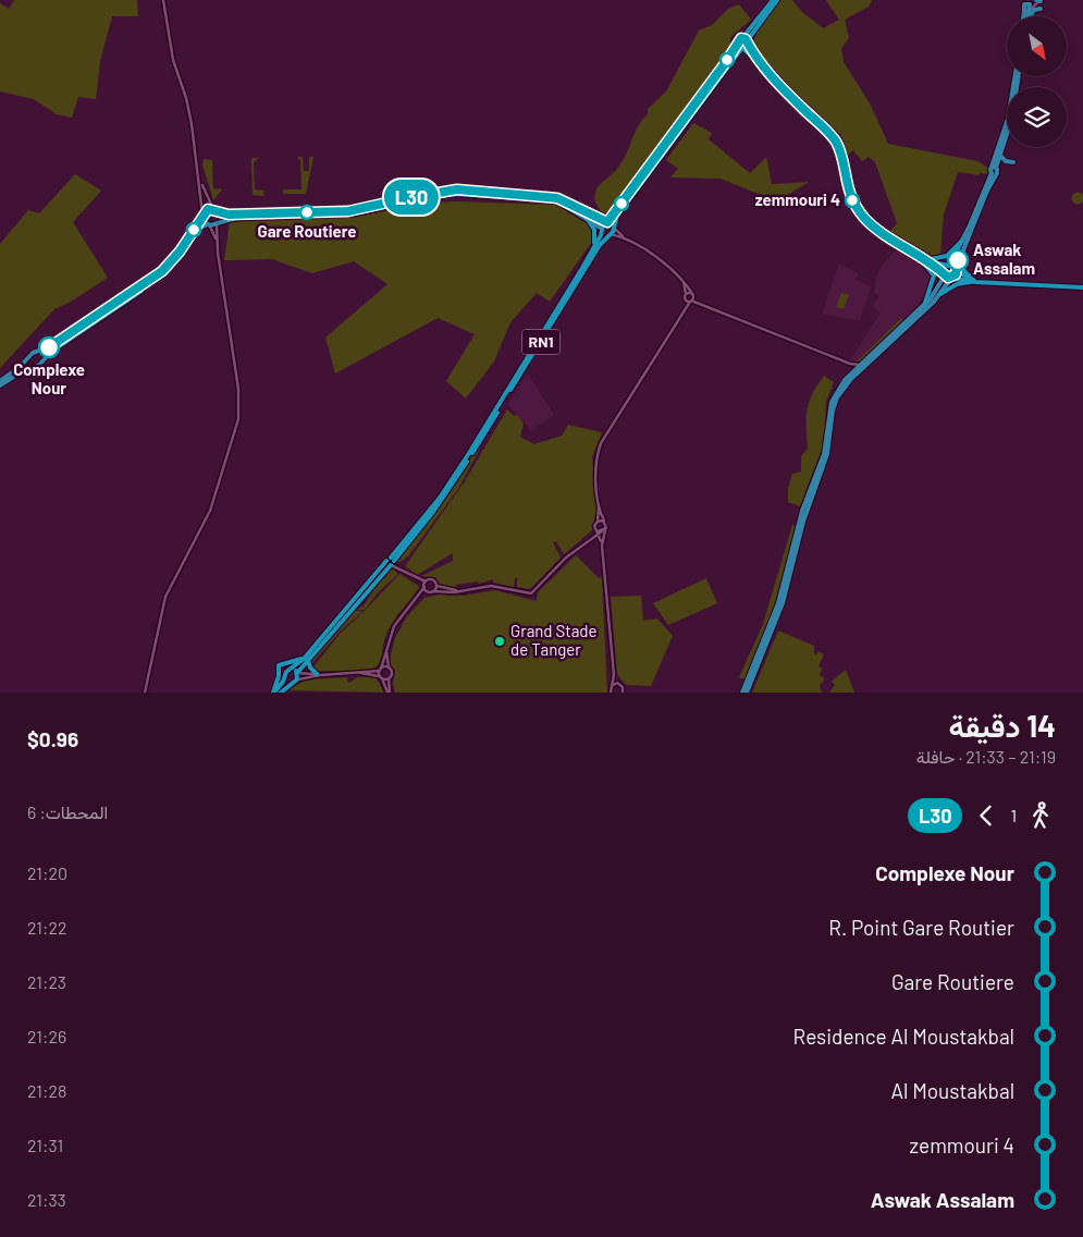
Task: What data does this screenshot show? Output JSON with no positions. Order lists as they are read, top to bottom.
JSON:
{
  "streets": {
    "highway": ["RN1"]
  },
  "places": [
    "zemmouri 4",
    "Gare Routiere",
    "Aswak Assalam",
    "Complexe Nour",
    "Grand Stade de Tanger"
  ],
  "lines": ["bus line L30"],
  "north": "bottom right",
  "page": {
    "on_map": "L30",
    "heading": ["14 دقيقة", "21:19 – 21:33 · حافلة", "$0.96"],
    "legs": ["1", "L30", "المحطات: 6"],
    "list": [
      {
        "name": "Complexe Nour",
        "value": "21:20"
      },
      {
        "name": "R. Point Gare Routier",
        "value": "21:22"
      },
      {
        "name": "Gare Routiere",
        "value": "21:23"
      },
      {
        "name": "Residence Al Moustakbal",
        "value": "21:26"
      },
      {
        "name": "Al Moustakbal",
        "value": "21:28"
      },
      {
        "name": "zemmouri 4",
        "value": "21:31"
      },
      {
        "name": "Aswak Assalam",
        "value": "21:33"
      }
    ]
  }
}
